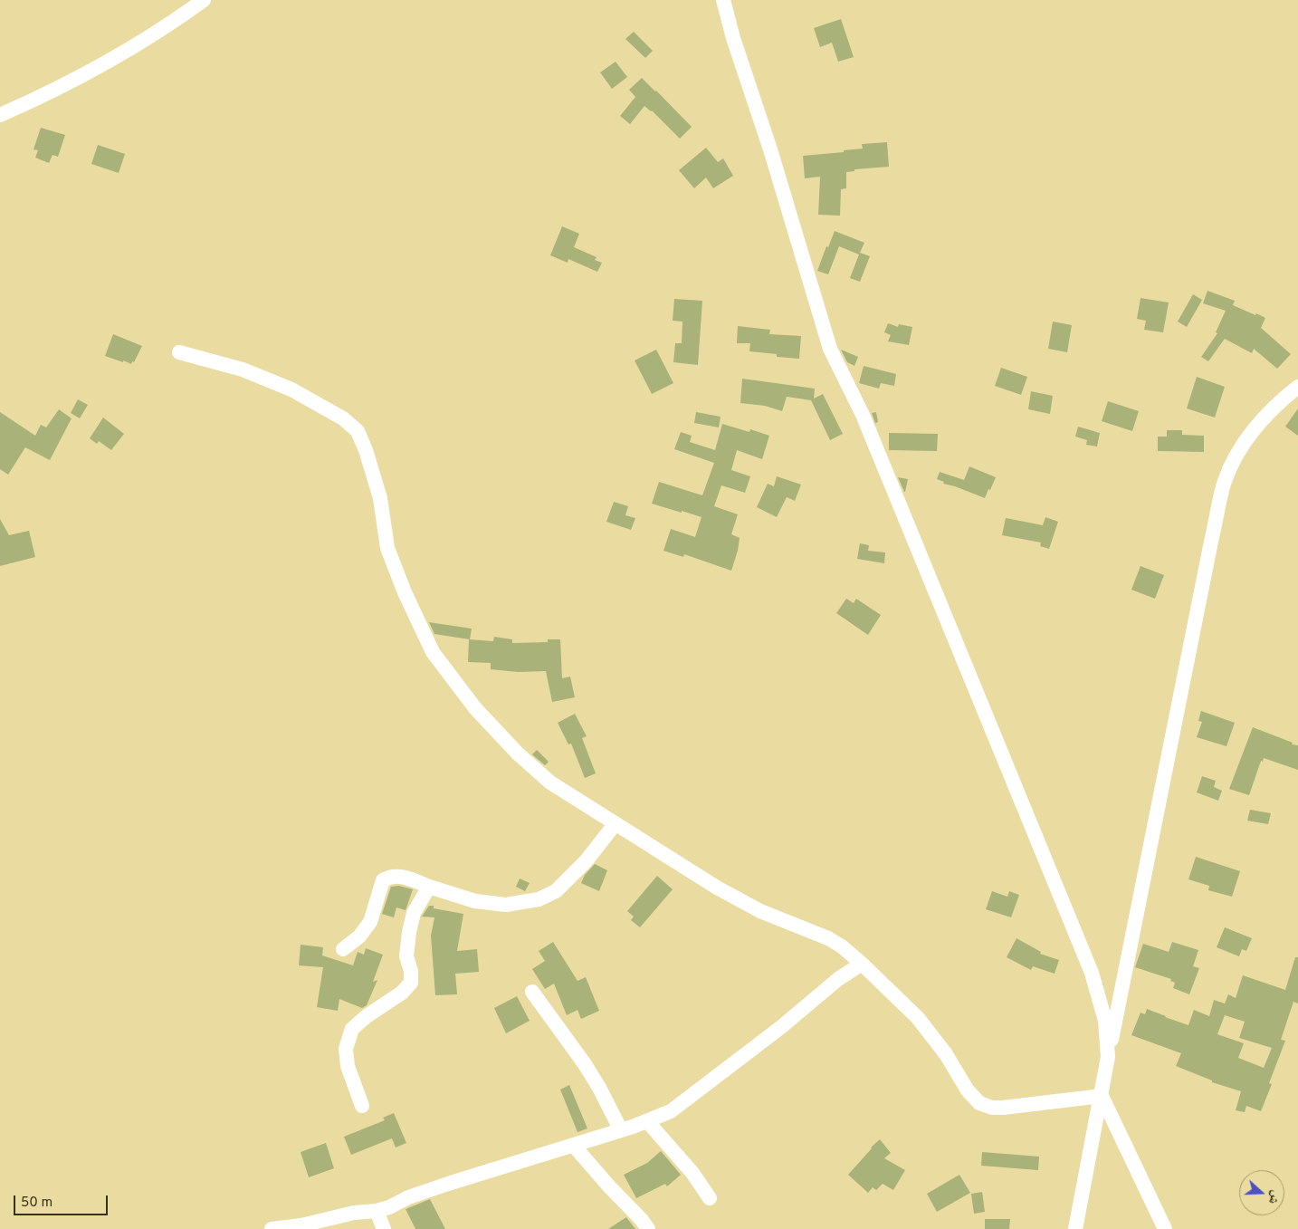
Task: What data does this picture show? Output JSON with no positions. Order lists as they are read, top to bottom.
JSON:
{
  "scale_bar": "50 m",
  "north": "right"
}
